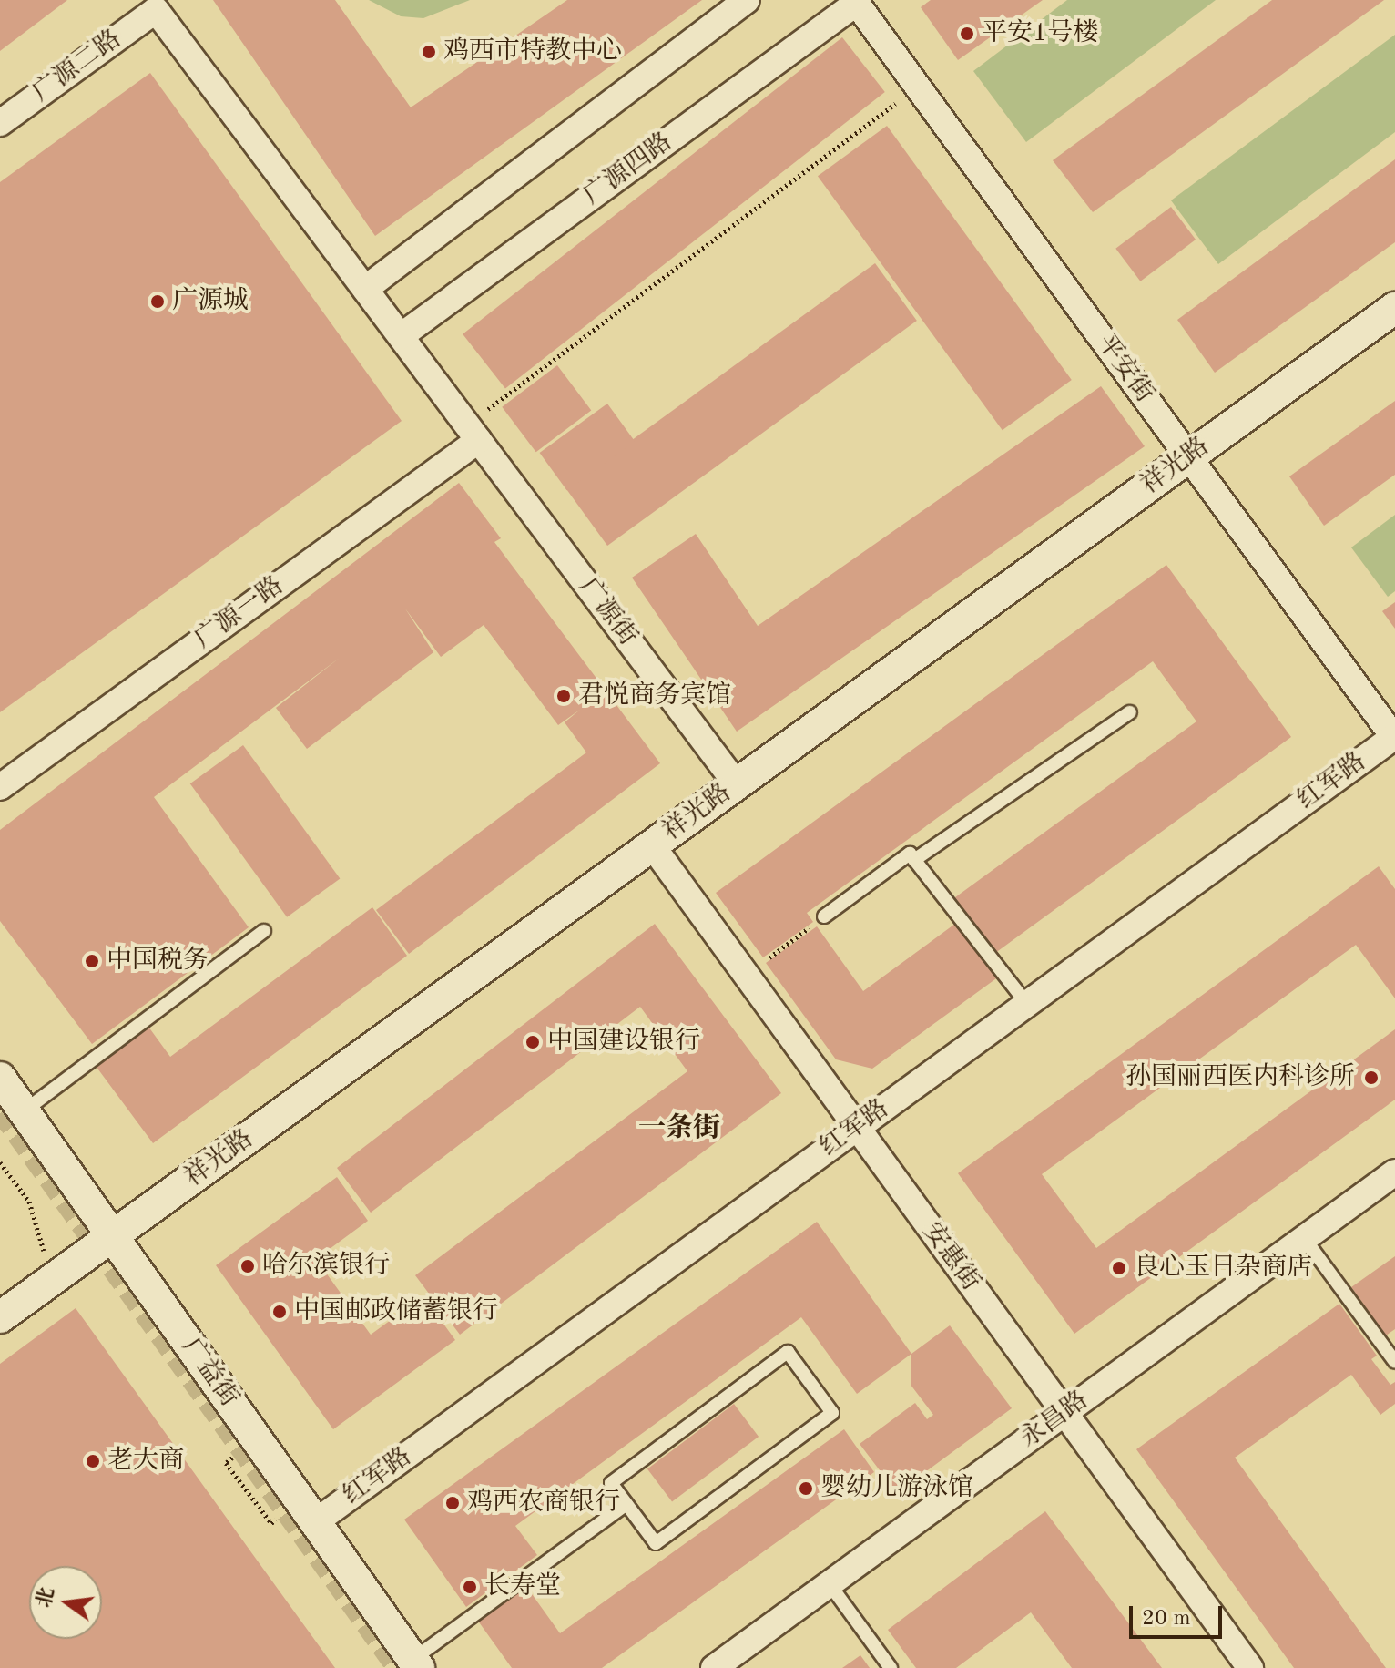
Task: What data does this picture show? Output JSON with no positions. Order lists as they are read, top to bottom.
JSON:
{
  "streets": {
    "street": [
      "广源二路",
      "广源四路",
      "平安街",
      "祥光路",
      "广源街",
      "广源一路",
      "红军路",
      "安惠街",
      "广益街",
      "永昌路"
    ]
  },
  "crossings": [
    ["广源二路", "广源街"],
    ["广源四路", "平安街"],
    ["广源四路", "广源街"],
    ["平安街", "祥光路"],
    ["平安街", "红军路"],
    ["祥光路", "广源街"],
    ["祥光路", "安惠街"],
    ["祥光路", "广益街"],
    ["广源街", "广源一路"],
    ["红军路", "安惠街"],
    ["红军路", "广益街"],
    ["安惠街", "永昌路"]
  ],
  "districts": ["一条街"],
  "places": [
    "平安1号楼",
    "鸡西市特教中心",
    "广源城",
    "君悦商务宾馆",
    "中国税务",
    "中国建设银行",
    "孙国丽西医内科诊所",
    "哈尔滨银行",
    "良心玉日杂商店",
    "中国邮政储蓄银行",
    "老大商",
    "婴幼儿游泳馆",
    "鸡西农商银行",
    "长寿堂"
  ],
  "scale_bar": "20 m",
  "north": "left"
}
